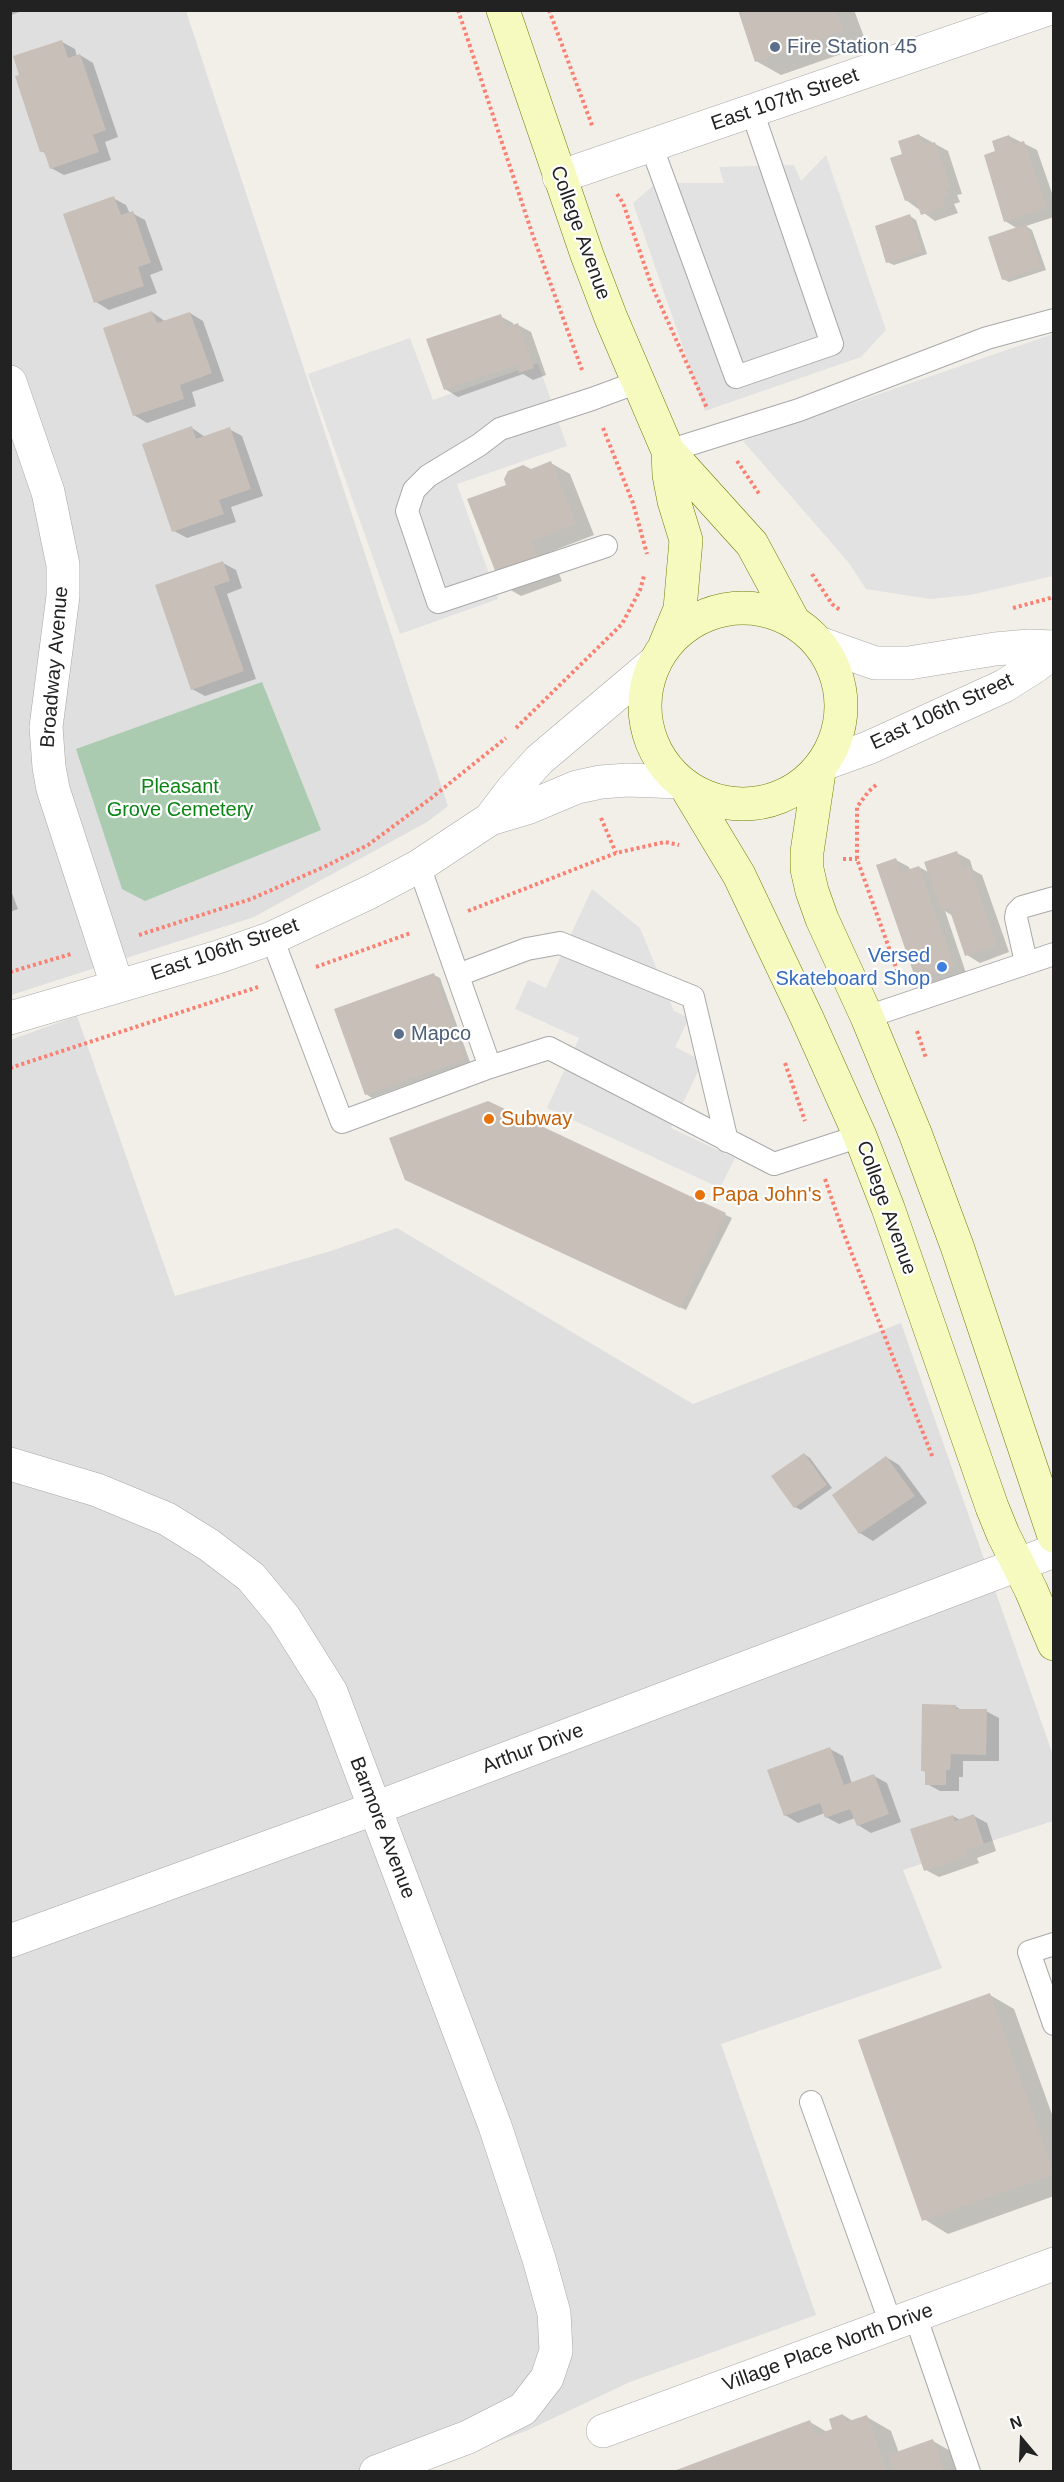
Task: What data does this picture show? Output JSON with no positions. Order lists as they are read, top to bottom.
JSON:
{
  "streets": {
    "main road": ["College Avenue"],
    "street": [
      "East 107th Street",
      "Broadway Avenue",
      "East 106th Street",
      "Arthur Drive",
      "Barmore Avenue",
      "Village Place North Drive"
    ]
  },
  "crossings": [
    ["East 107th Street", "College Avenue"],
    ["College Avenue", "East 106th Street"],
    ["College Avenue", "Arthur Drive"],
    ["Broadway Avenue", "East 106th Street"],
    ["Arthur Drive", "Barmore Avenue"]
  ],
  "parks": ["Pleasant Grove Cemetery"],
  "places": [
    "Fire Station 45",
    "Versed Skateboard Shop",
    "Mapco",
    "Subway",
    "Papa John's"
  ],
  "north": "top"
}
